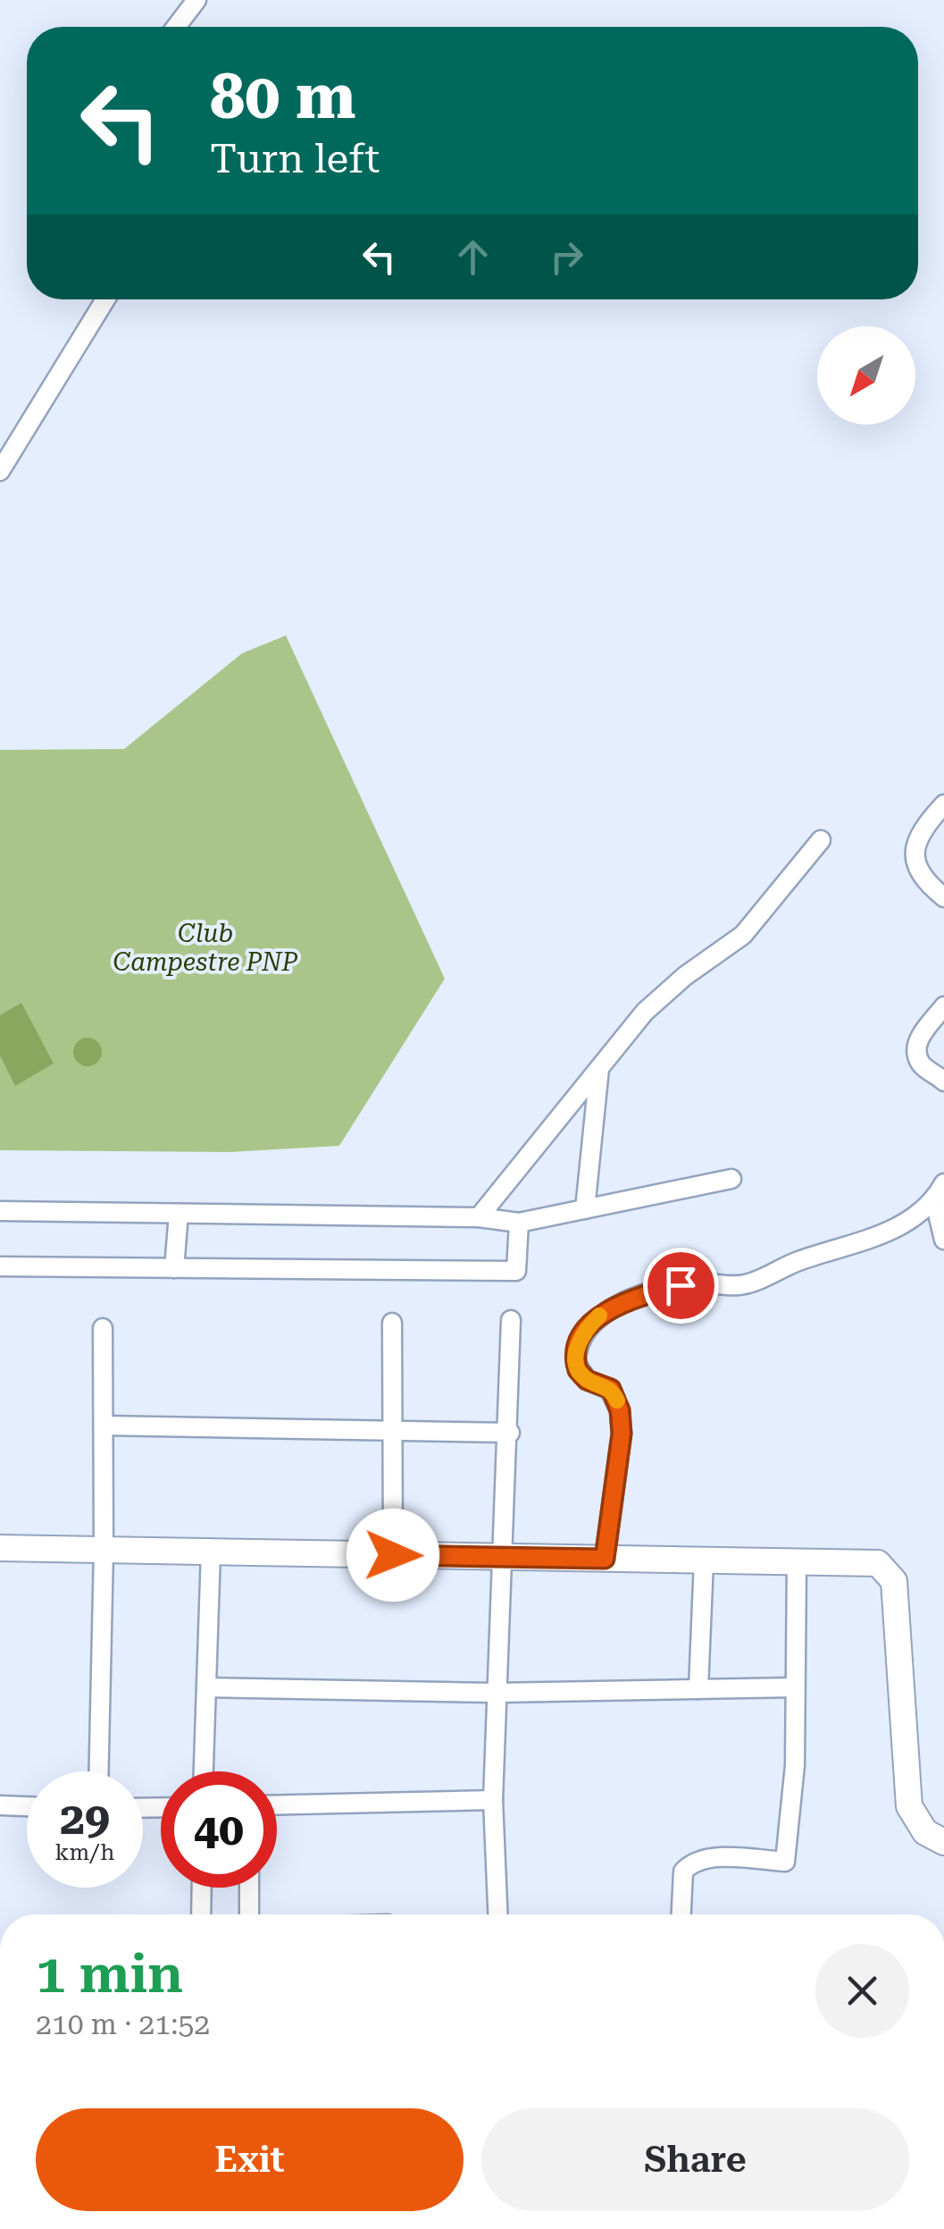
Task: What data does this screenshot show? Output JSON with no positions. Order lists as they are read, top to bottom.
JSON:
{
  "parks": ["Club Campestre PNP"],
  "north": "bottom left",
  "page": {
    "turn": ["80 m", "Turn left"],
    "speed": "29 km/h",
    "limit": "40",
    "heading": ["1 min", "210 m · 21:52"],
    "buttons": ["Exit", "Share"]
  }
}
